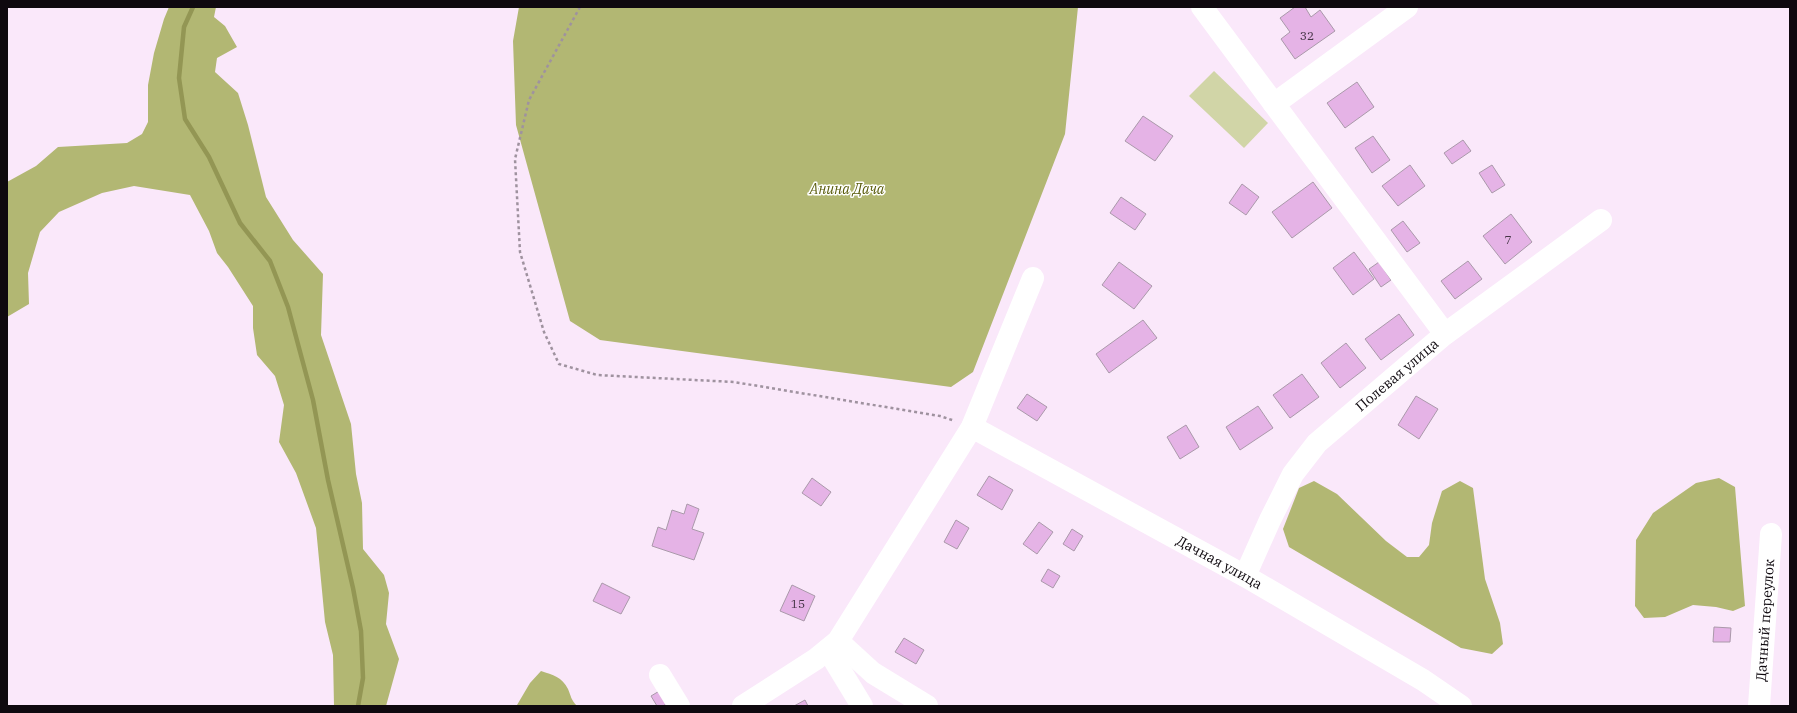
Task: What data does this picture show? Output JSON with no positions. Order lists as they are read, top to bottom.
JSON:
{
  "streets": {
    "street": ["Полевая улица", "Дачная улица", "Дачный переулок"]
  },
  "crossings": [
    ["Полевая улица", "Дачная улица"]
  ],
  "parks": ["Анина Дача"],
  "house_numbers": ["32", "7", "15"]
}
